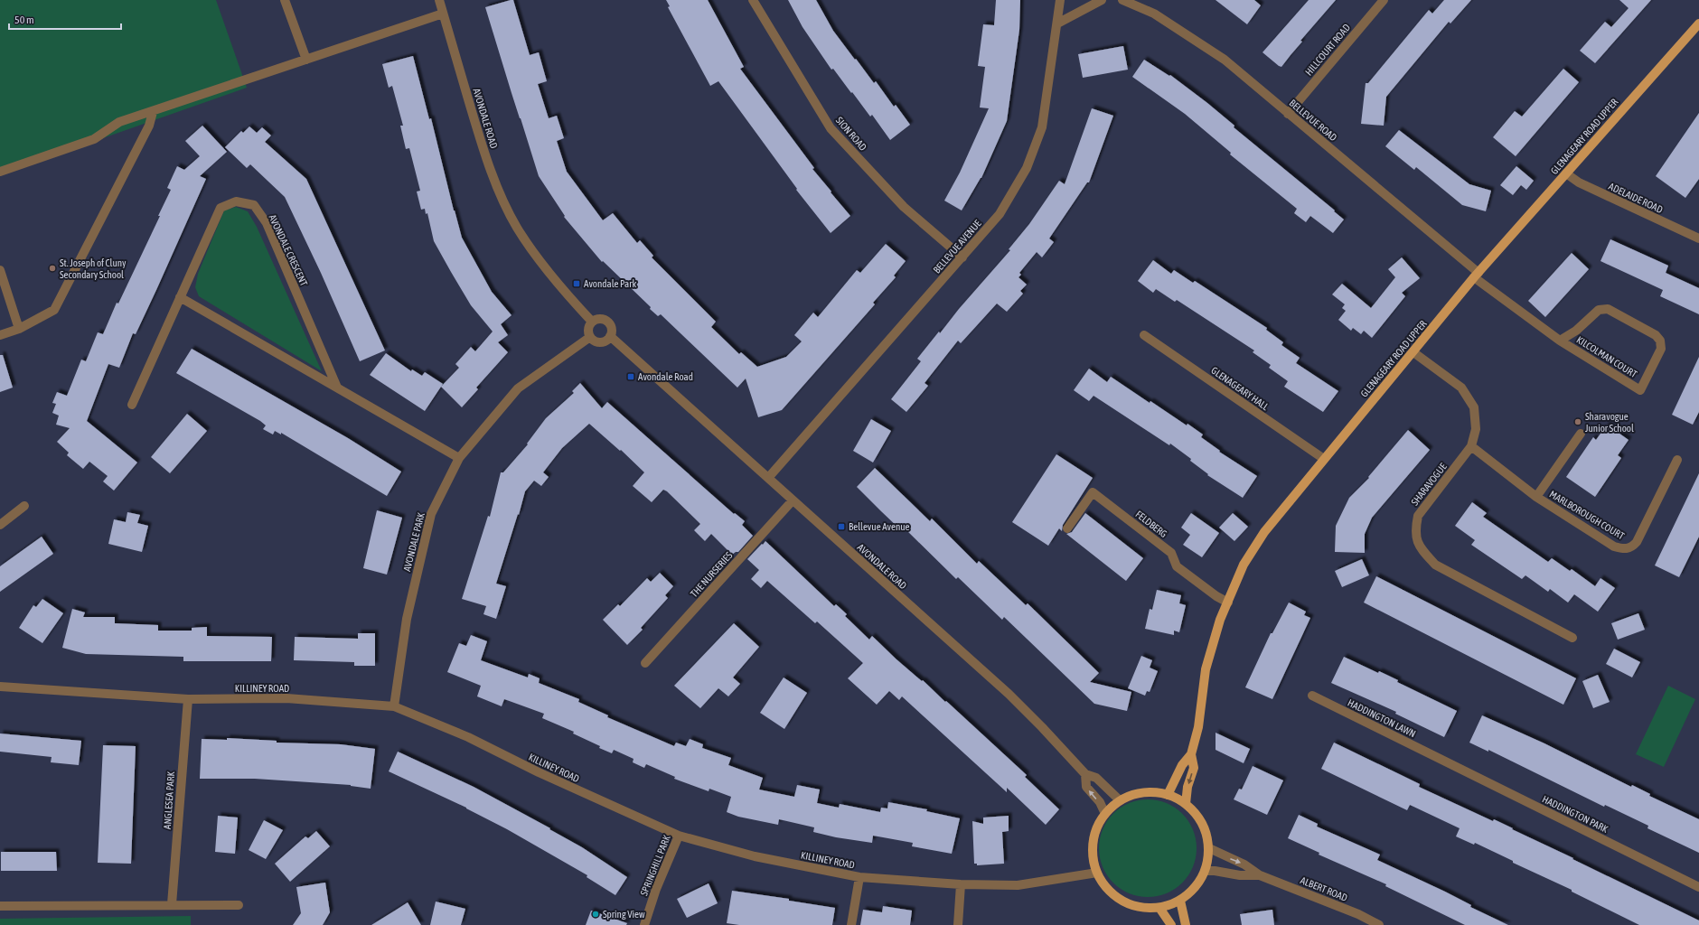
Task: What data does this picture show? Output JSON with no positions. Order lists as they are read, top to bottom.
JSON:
{
  "streets": {
    "main road": ["GLENAGEARY ROAD UPPER"],
    "street": [
      "HILLCOURT ROAD",
      "AVONDALE ROAD",
      "BELLEVUE ROAD",
      "SION ROAD",
      "ADELAIDE ROAD",
      "BELLEVUE AVENUE",
      "AVONDALE CRESCENT",
      "KILCOLMAN COURT",
      "GLENAGEARY HALL",
      "SHARAVOGUE",
      "MARLBOROUGH COURT",
      "FELDBERG",
      "AVONDALE PARK",
      "THE NURSERIES",
      "KILLINEY ROAD",
      "HADDINGTON LAWN",
      "ANGLESEA PARK",
      "HADDINGTON PARK",
      "SPRINGHILL PARK",
      "ALBERT ROAD"
    ]
  },
  "crossings": [
    ["HILLCOURT ROAD", "BELLEVUE ROAD"],
    ["AVONDALE ROAD", "GLENAGEARY ROAD UPPER"],
    ["AVONDALE ROAD", "BELLEVUE AVENUE"],
    ["AVONDALE ROAD", "AVONDALE PARK"],
    ["AVONDALE ROAD", "THE NURSERIES"],
    ["AVONDALE ROAD", "KILLINEY ROAD"],
    ["AVONDALE ROAD", "ALBERT ROAD"],
    ["BELLEVUE ROAD", "GLENAGEARY ROAD UPPER"],
    ["BELLEVUE ROAD", "KILCOLMAN COURT"],
    ["SION ROAD", "BELLEVUE AVENUE"],
    ["GLENAGEARY ROAD UPPER", "ADELAIDE ROAD"],
    ["GLENAGEARY ROAD UPPER", "KILCOLMAN COURT"],
    ["GLENAGEARY ROAD UPPER", "GLENAGEARY HALL"],
    ["GLENAGEARY ROAD UPPER", "SHARAVOGUE"],
    ["GLENAGEARY ROAD UPPER", "FELDBERG"],
    ["GLENAGEARY ROAD UPPER", "KILLINEY ROAD"],
    ["GLENAGEARY ROAD UPPER", "ALBERT ROAD"],
    ["SHARAVOGUE", "MARLBOROUGH COURT"],
    ["AVONDALE PARK", "KILLINEY ROAD"],
    ["KILLINEY ROAD", "ANGLESEA PARK"],
    ["KILLINEY ROAD", "SPRINGHILL PARK"],
    ["KILLINEY ROAD", "ALBERT ROAD"],
    ["HADDINGTON LAWN", "HADDINGTON PARK"]
  ],
  "places": {
    "other": ["St. Joseph of Cluny Secondary School", "Sharavogue Junior School", "Spring View"],
    "transit": ["Avondale Park", "Avondale Road", "Bellevue Avenue"]
  },
  "scale_bar": "50 m"
}
